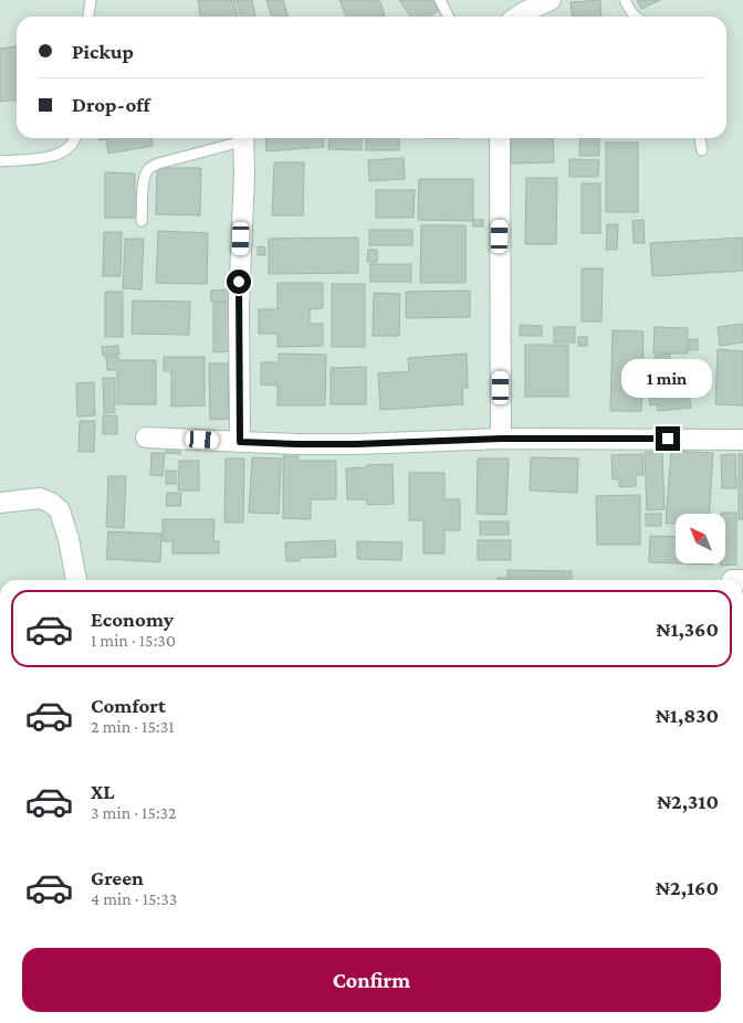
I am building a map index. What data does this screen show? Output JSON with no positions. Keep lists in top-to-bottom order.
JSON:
{
  "north": "top left",
  "page": {
    "banner": ["Pickup", "Drop-off"],
    "bubble": "1 min",
    "list": [
      {
        "name": "Economy",
        "note": "1 min · 15:30",
        "value": "₦1,360"
      },
      {
        "name": "Comfort",
        "note": "2 min · 15:31",
        "value": "₦1,830"
      },
      {
        "name": "XL",
        "note": "3 min · 15:32",
        "value": "₦2,310"
      },
      {
        "name": "Green",
        "note": "4 min · 15:33",
        "value": "₦2,160"
      }
    ],
    "buttons": "Confirm"
  }
}
